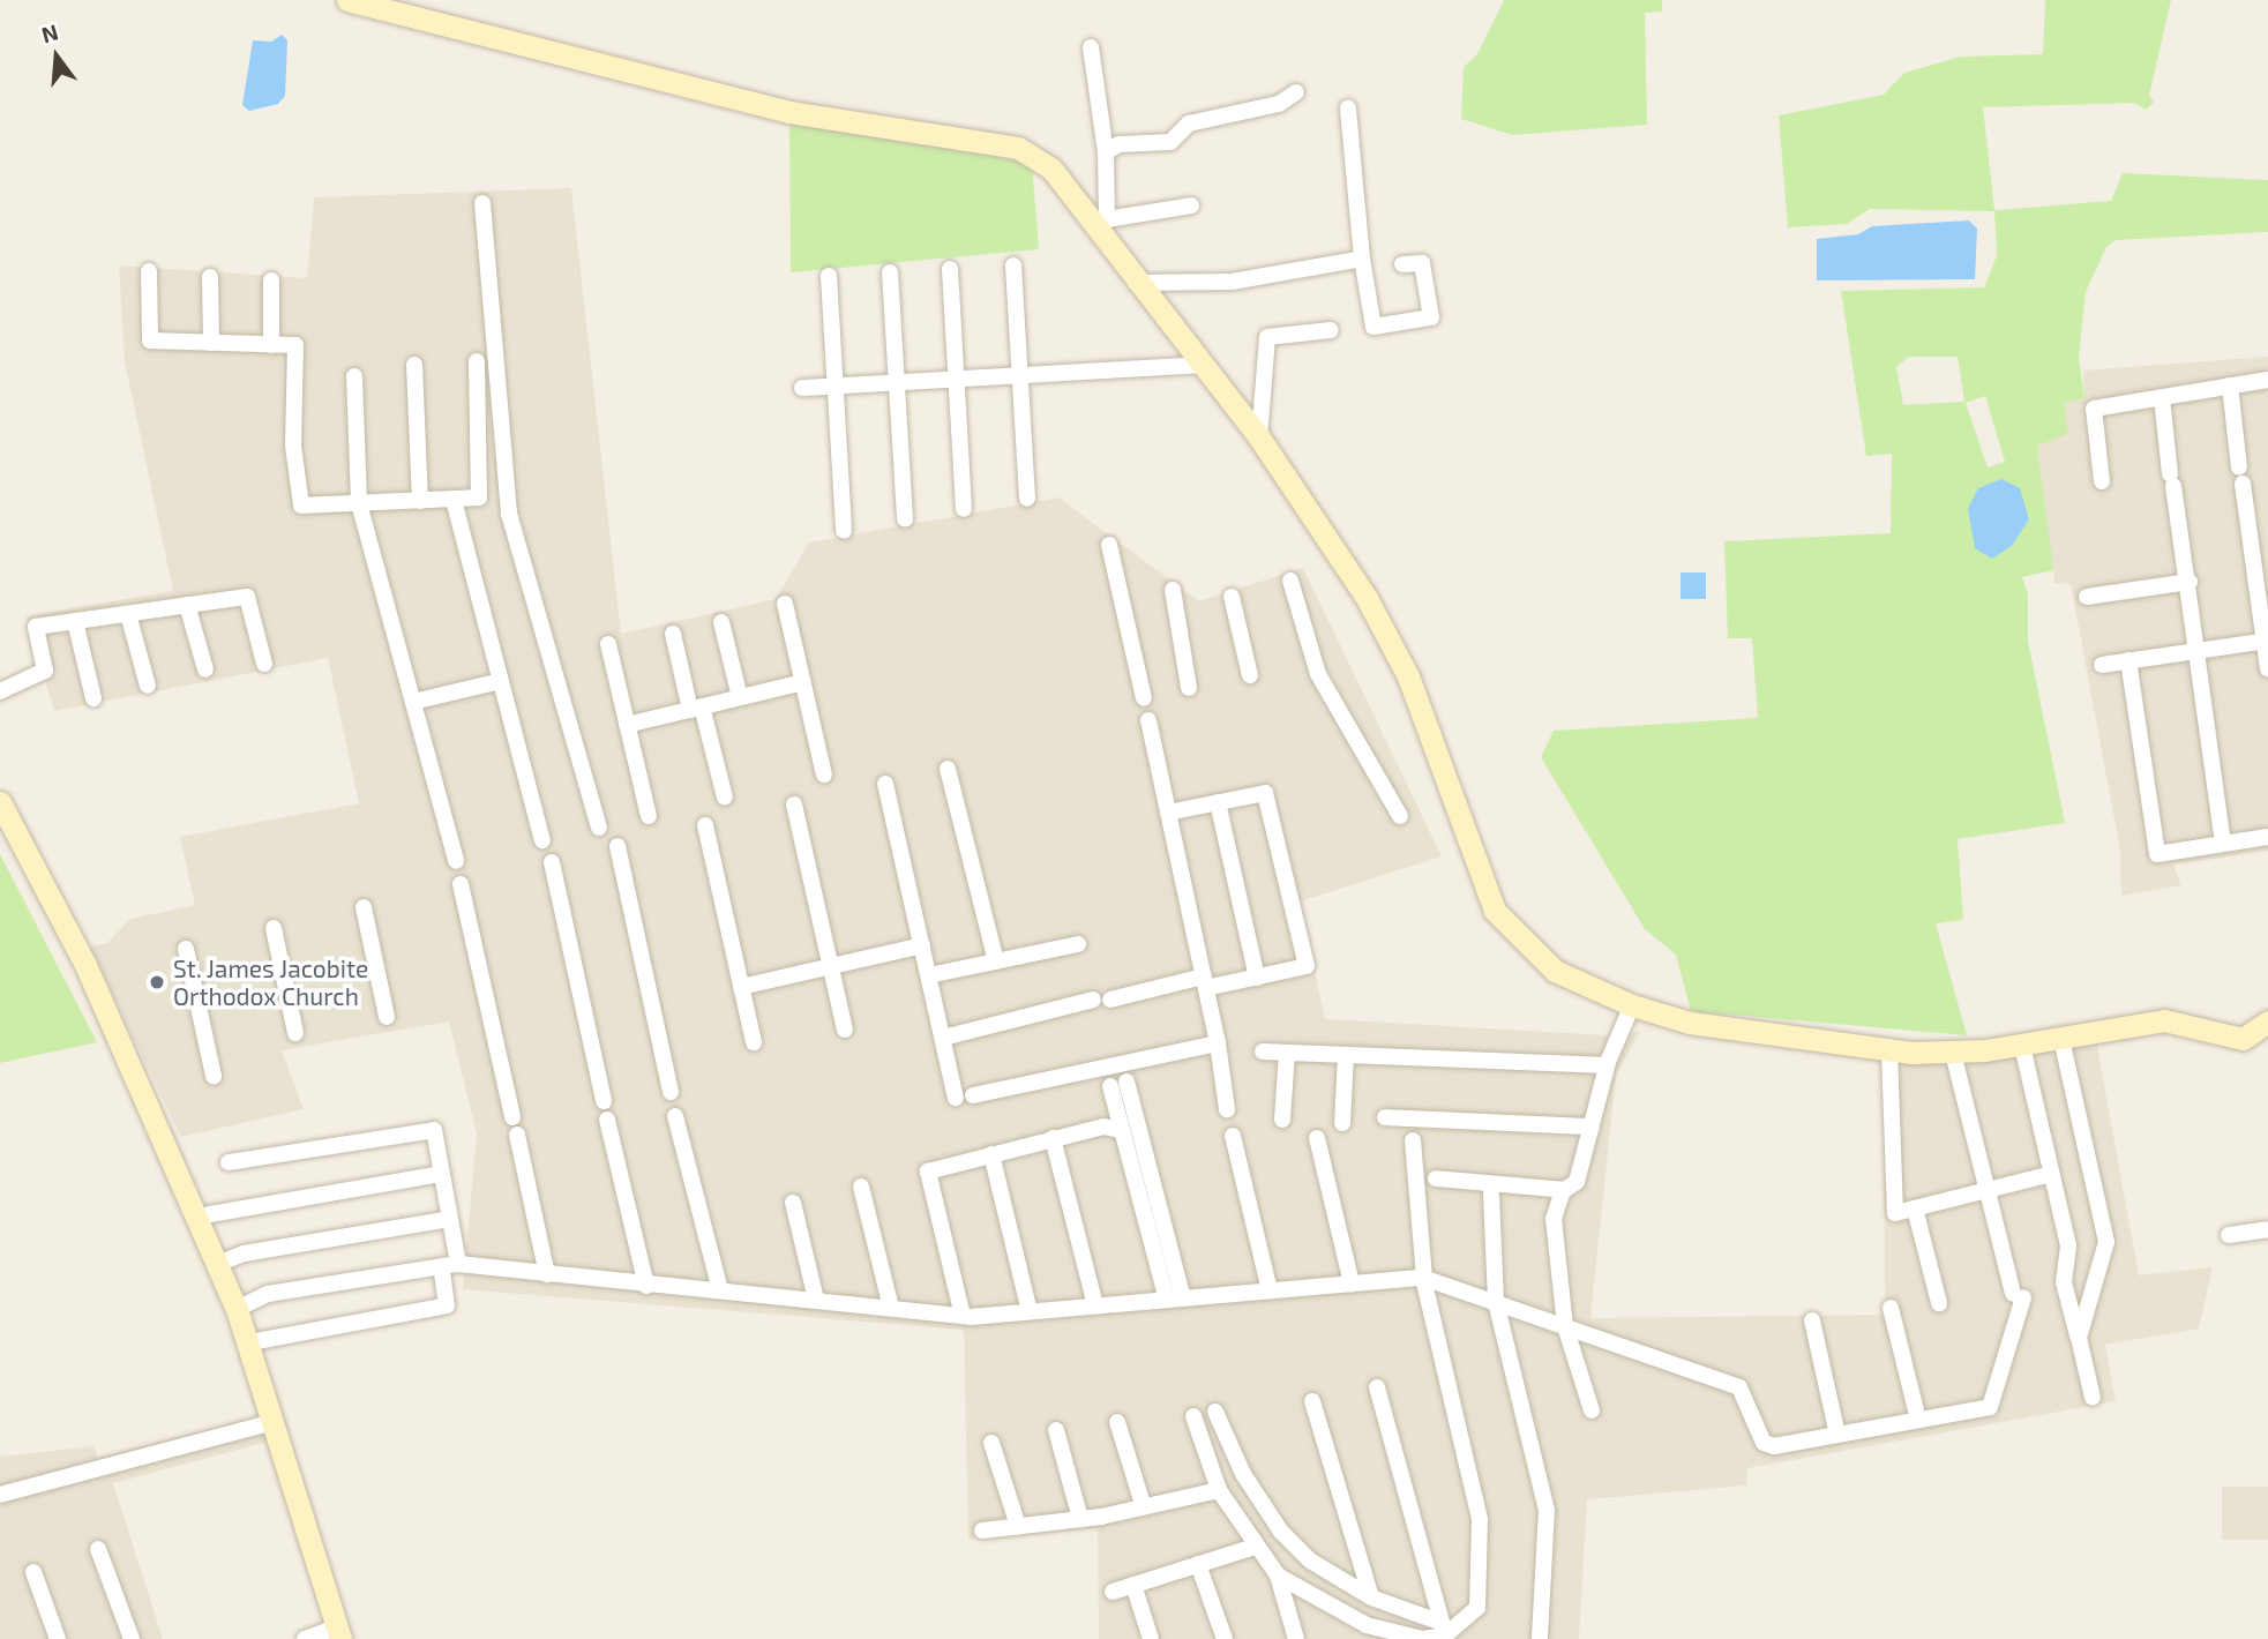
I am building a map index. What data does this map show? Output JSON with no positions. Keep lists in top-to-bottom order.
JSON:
{
  "places": ["St. James Jacobite Orthodox Church"],
  "north": "top"
}
